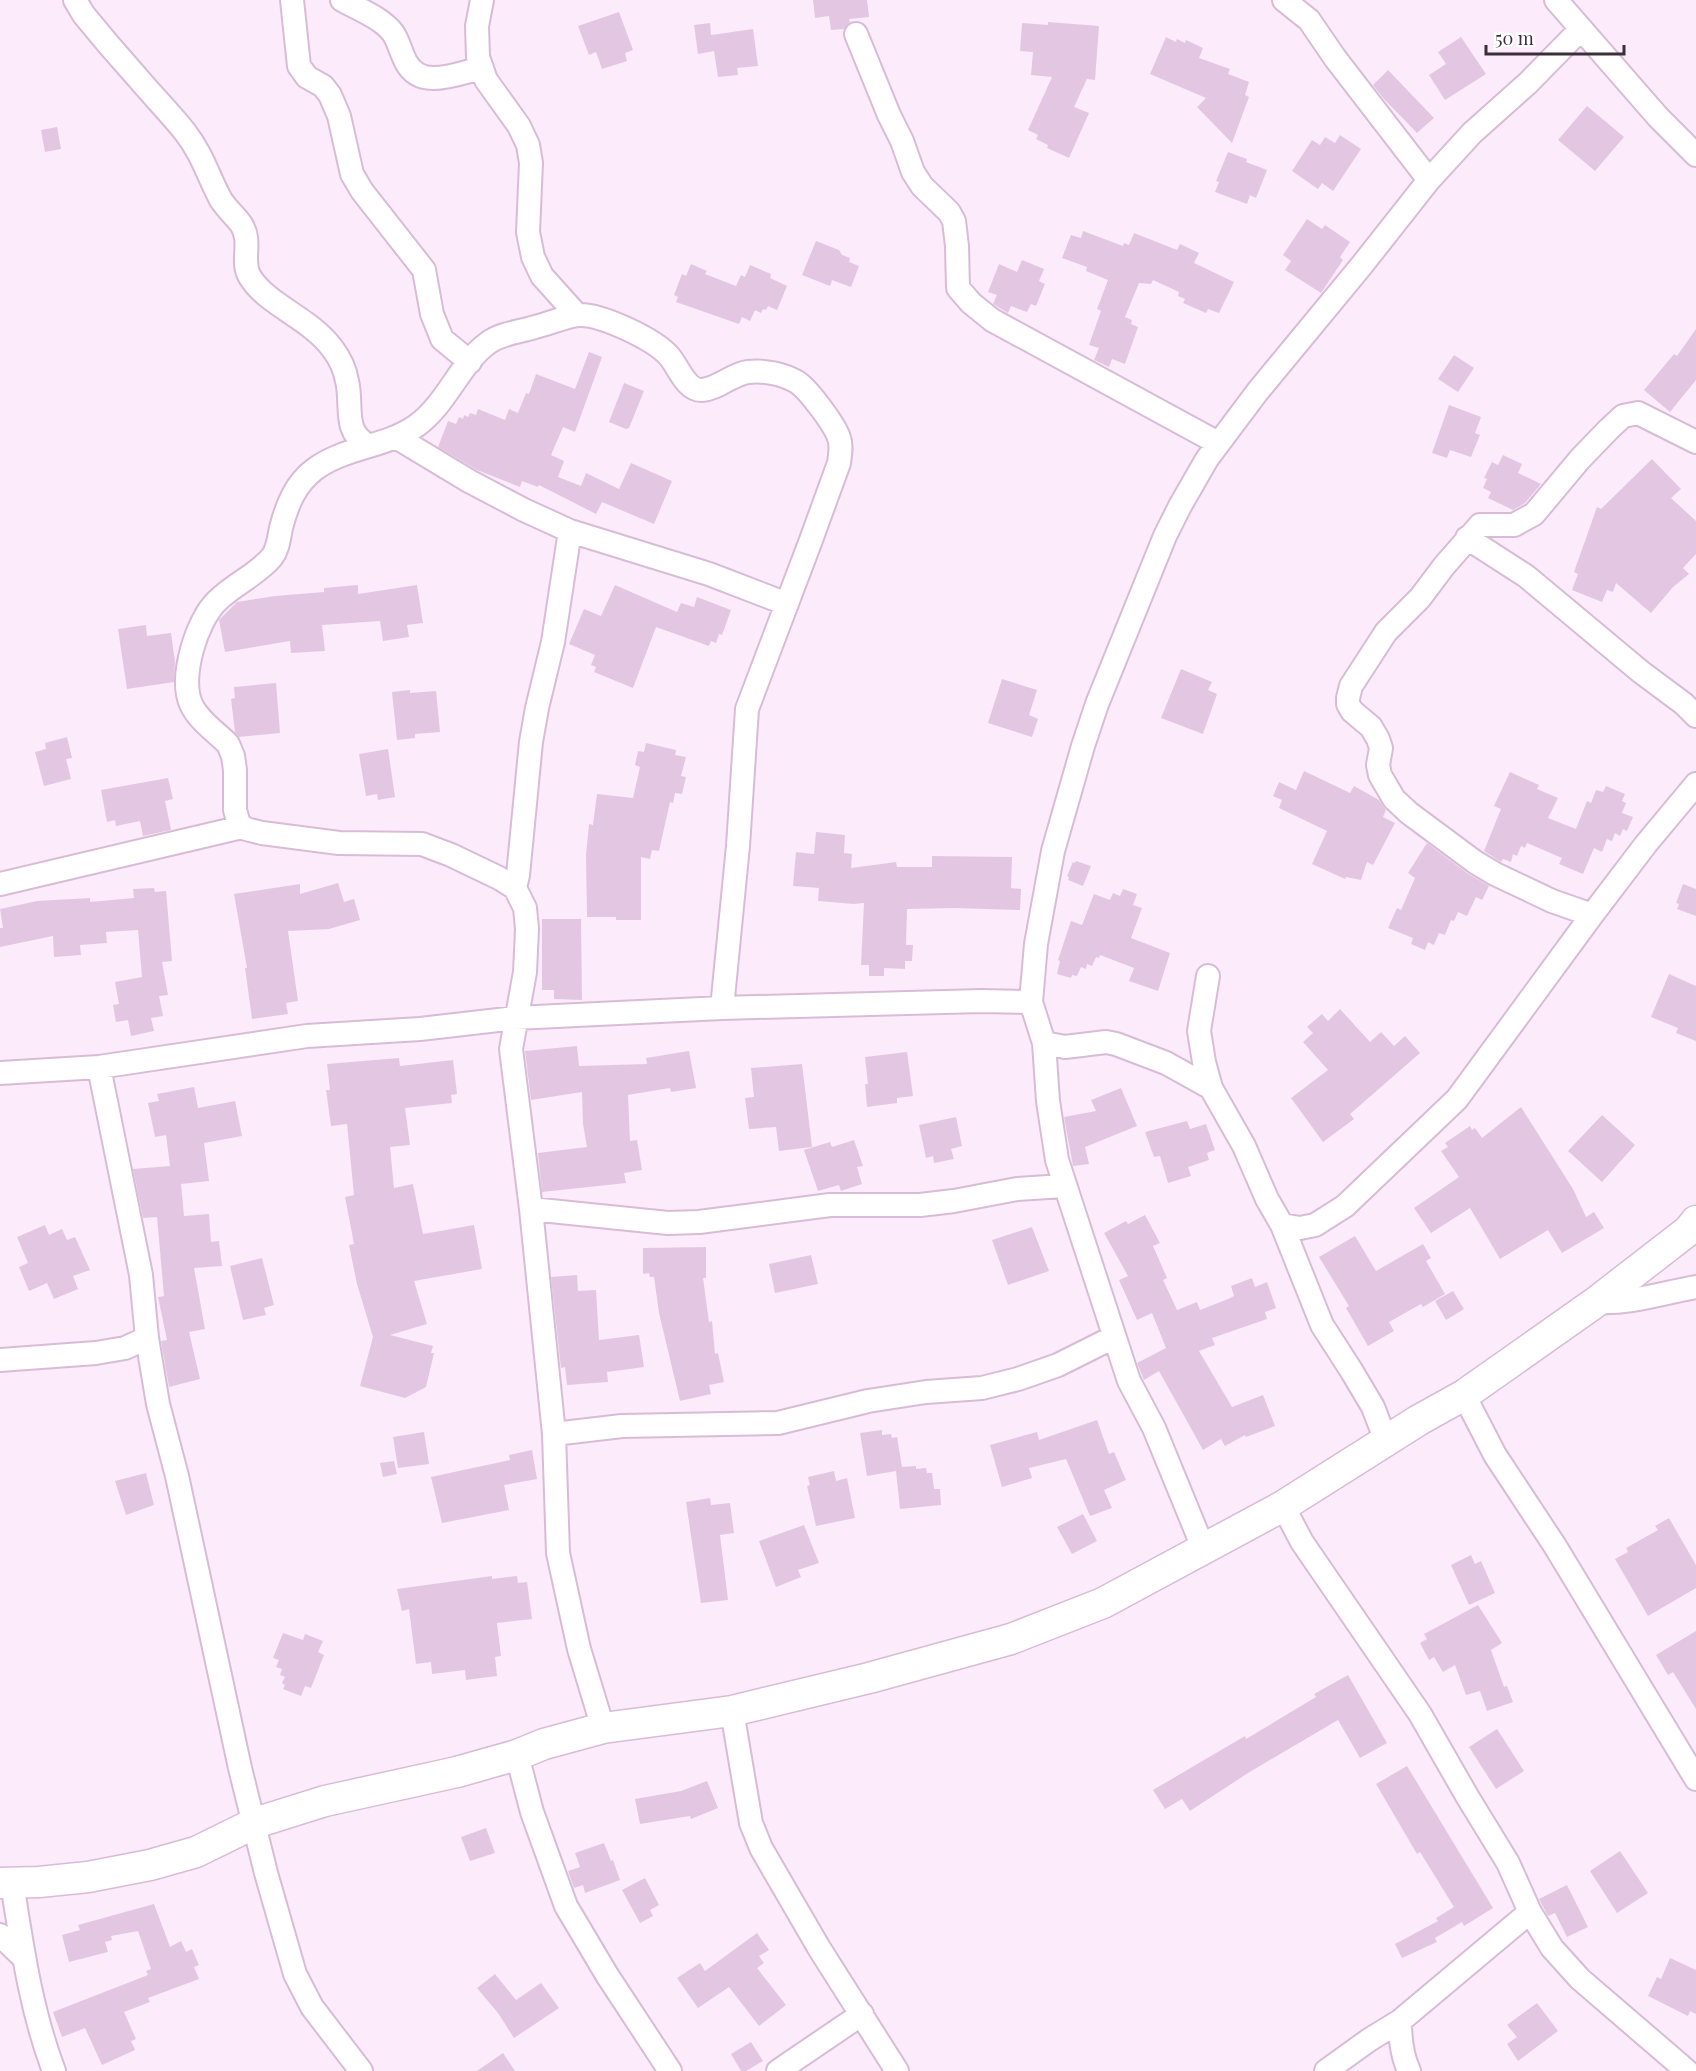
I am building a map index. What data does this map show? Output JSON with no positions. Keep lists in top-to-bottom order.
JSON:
{
  "scale_bar": "50 m"
}
